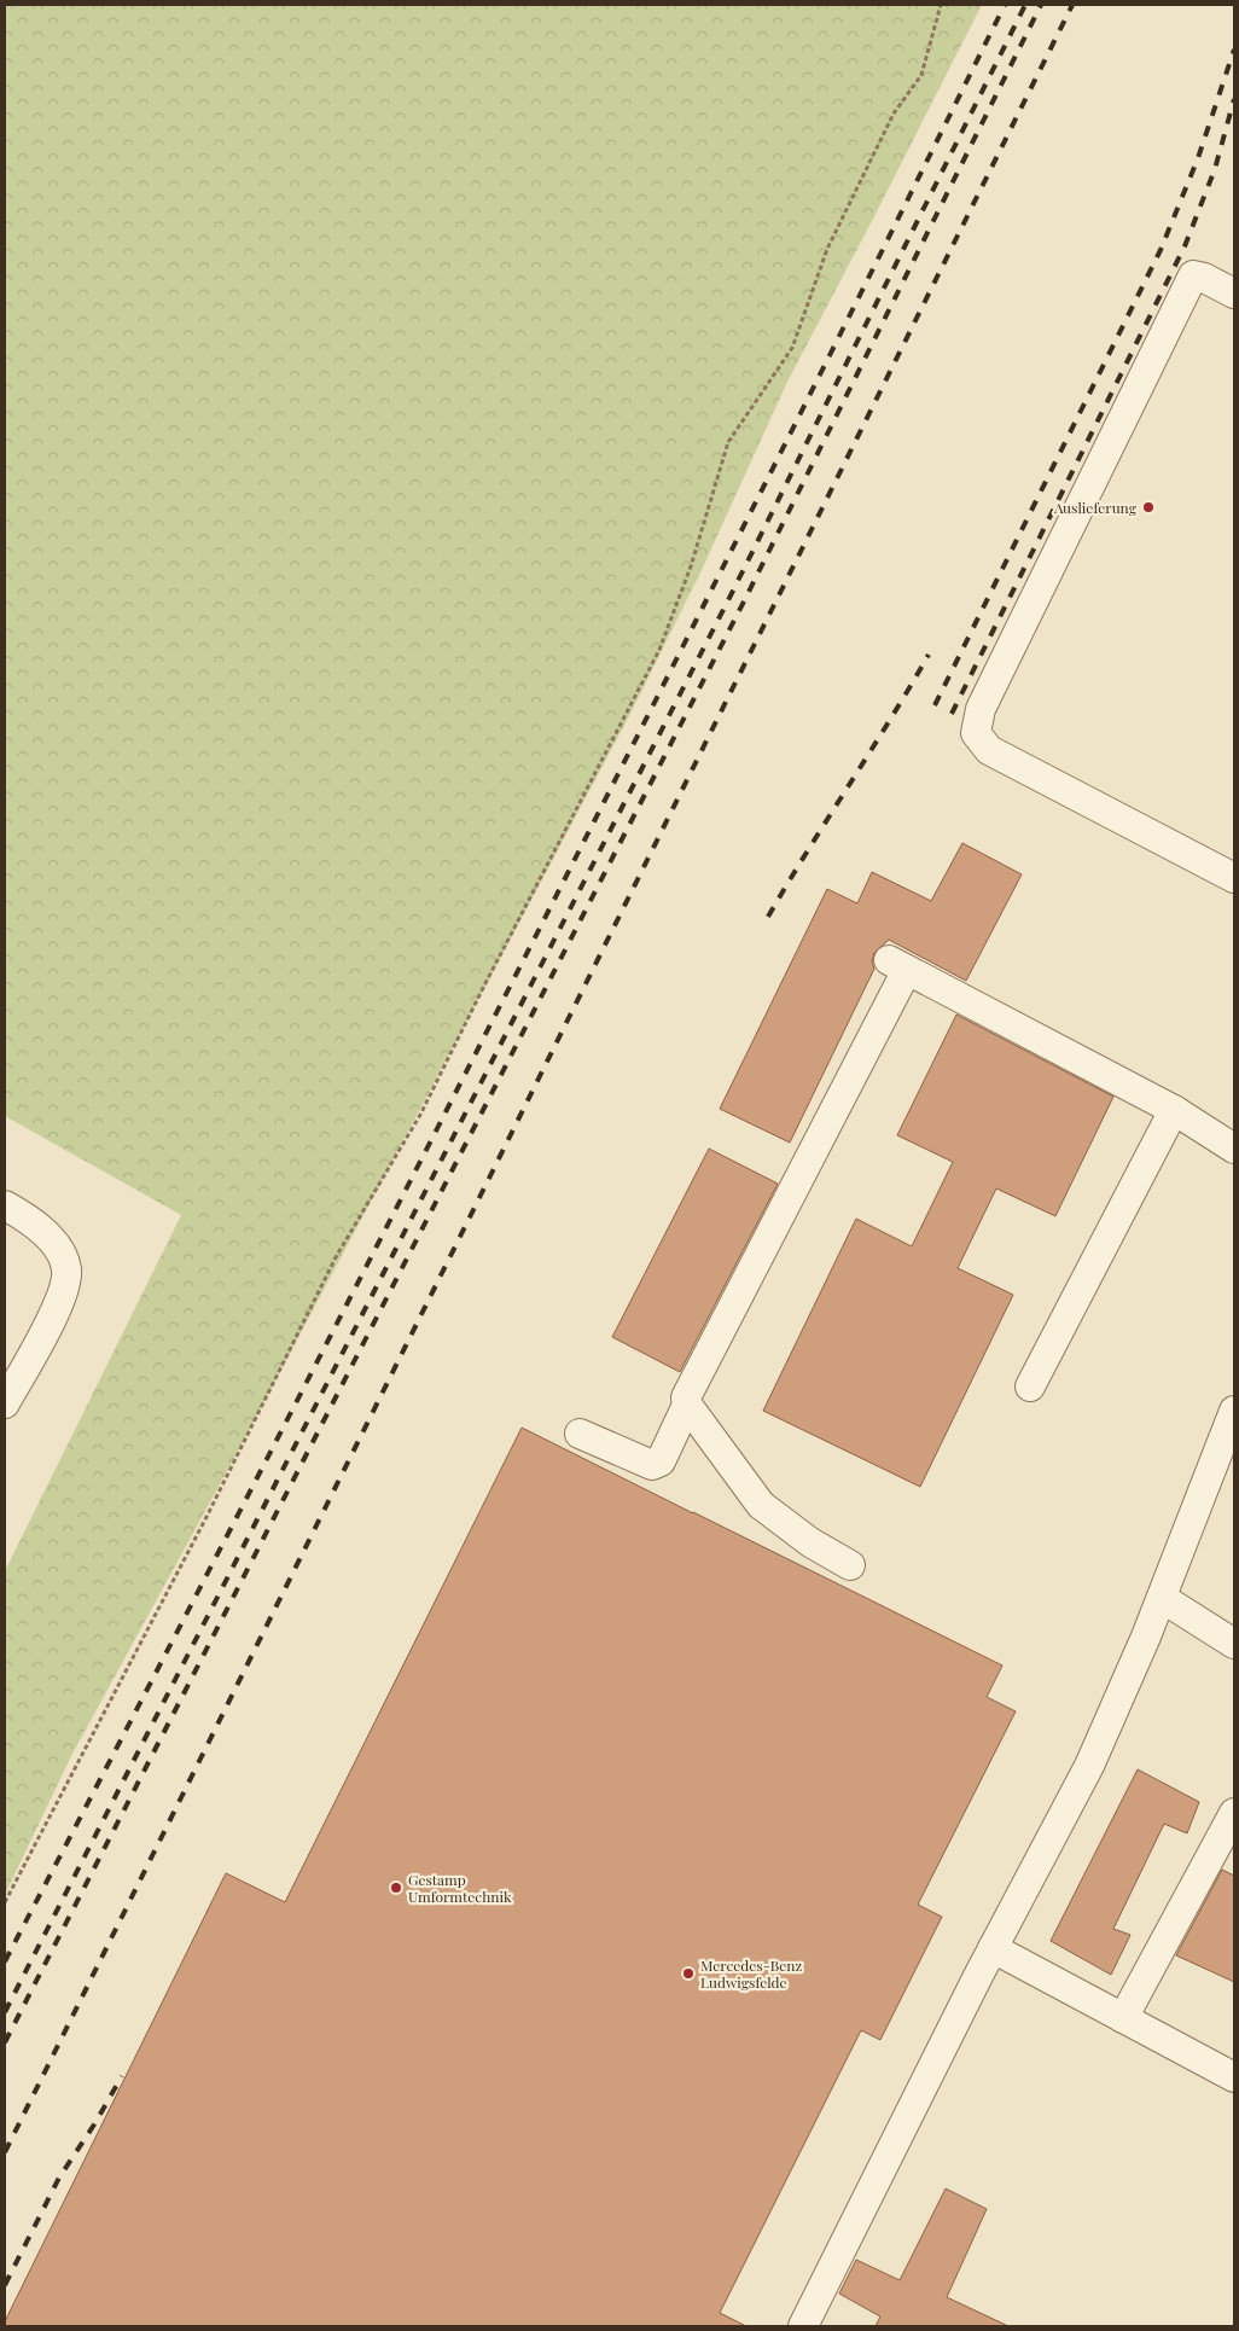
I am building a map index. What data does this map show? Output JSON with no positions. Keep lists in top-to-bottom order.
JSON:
{
  "places": ["Auslieferung", "Gestamp Umformtechnik", "Mercedes-Benz Ludwigsfelde"]
}
